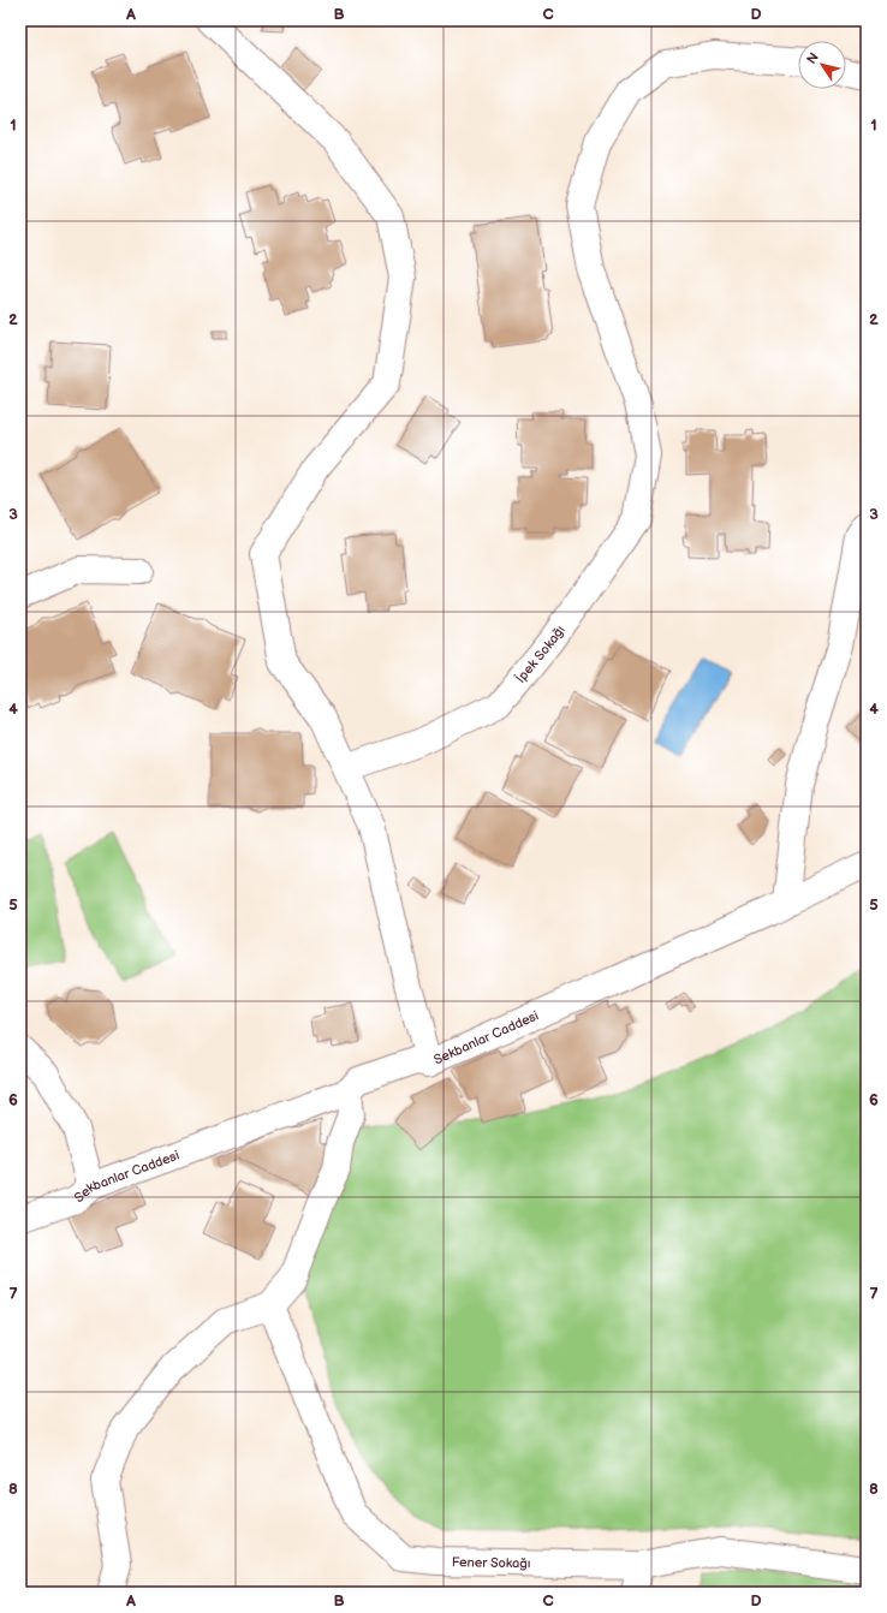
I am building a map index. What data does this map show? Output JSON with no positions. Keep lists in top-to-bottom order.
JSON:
{
  "streets": {
    "street": ["İpek Sokağı", "Sekbanlar Caddesi", "Fener Sokağı"]
  },
  "north": "top left",
  "grid": {
    "columns": [
      "A",
      "B",
      "C",
      "D"
    ],
    "rows": [
      "1",
      "2",
      "3",
      "4",
      "5",
      "6",
      "7",
      "8"
    ]
  }
}
